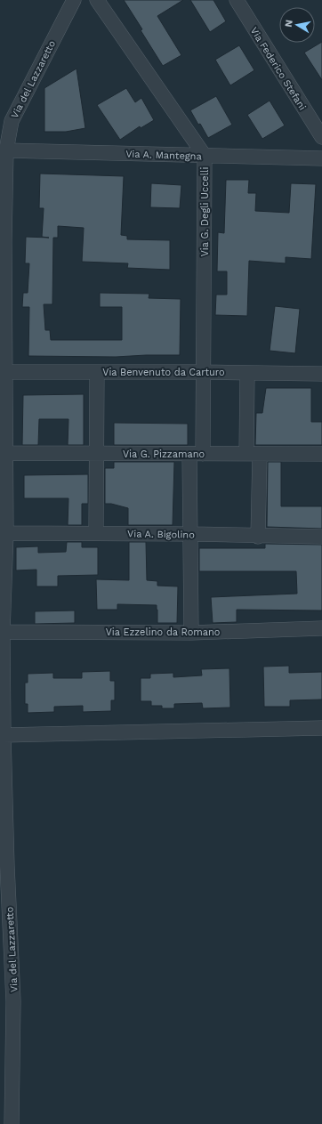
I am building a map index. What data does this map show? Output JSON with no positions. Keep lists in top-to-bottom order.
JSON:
{
  "streets": {
    "street": [
      "Via Federico Stefani",
      "Via del Lazzaretto",
      "Via A. Mantegna",
      "Via G. Degli Uccelli",
      "Via Benvenuto da Carturo",
      "Via G. Pizzamano",
      "Via A. Bigolino",
      "Via Ezzelino da Romano"
    ]
  },
  "crossings": [
    ["Via del Lazzaretto", "Via A. Mantegna"],
    ["Via del Lazzaretto", "Via Benvenuto da Carturo"],
    ["Via del Lazzaretto", "Via G. Pizzamano"],
    ["Via del Lazzaretto", "Via A. Bigolino"],
    ["Via del Lazzaretto", "Via Ezzelino da Romano"],
    ["Via A. Mantegna", "Via G. Degli Uccelli"],
    ["Via G. Degli Uccelli", "Via Benvenuto da Carturo"],
    ["Via G. Degli Uccelli", "Via G. Pizzamano"],
    ["Via G. Degli Uccelli", "Via A. Bigolino"],
    ["Via G. Degli Uccelli", "Via Ezzelino da Romano"]
  ],
  "north": "left"
}
